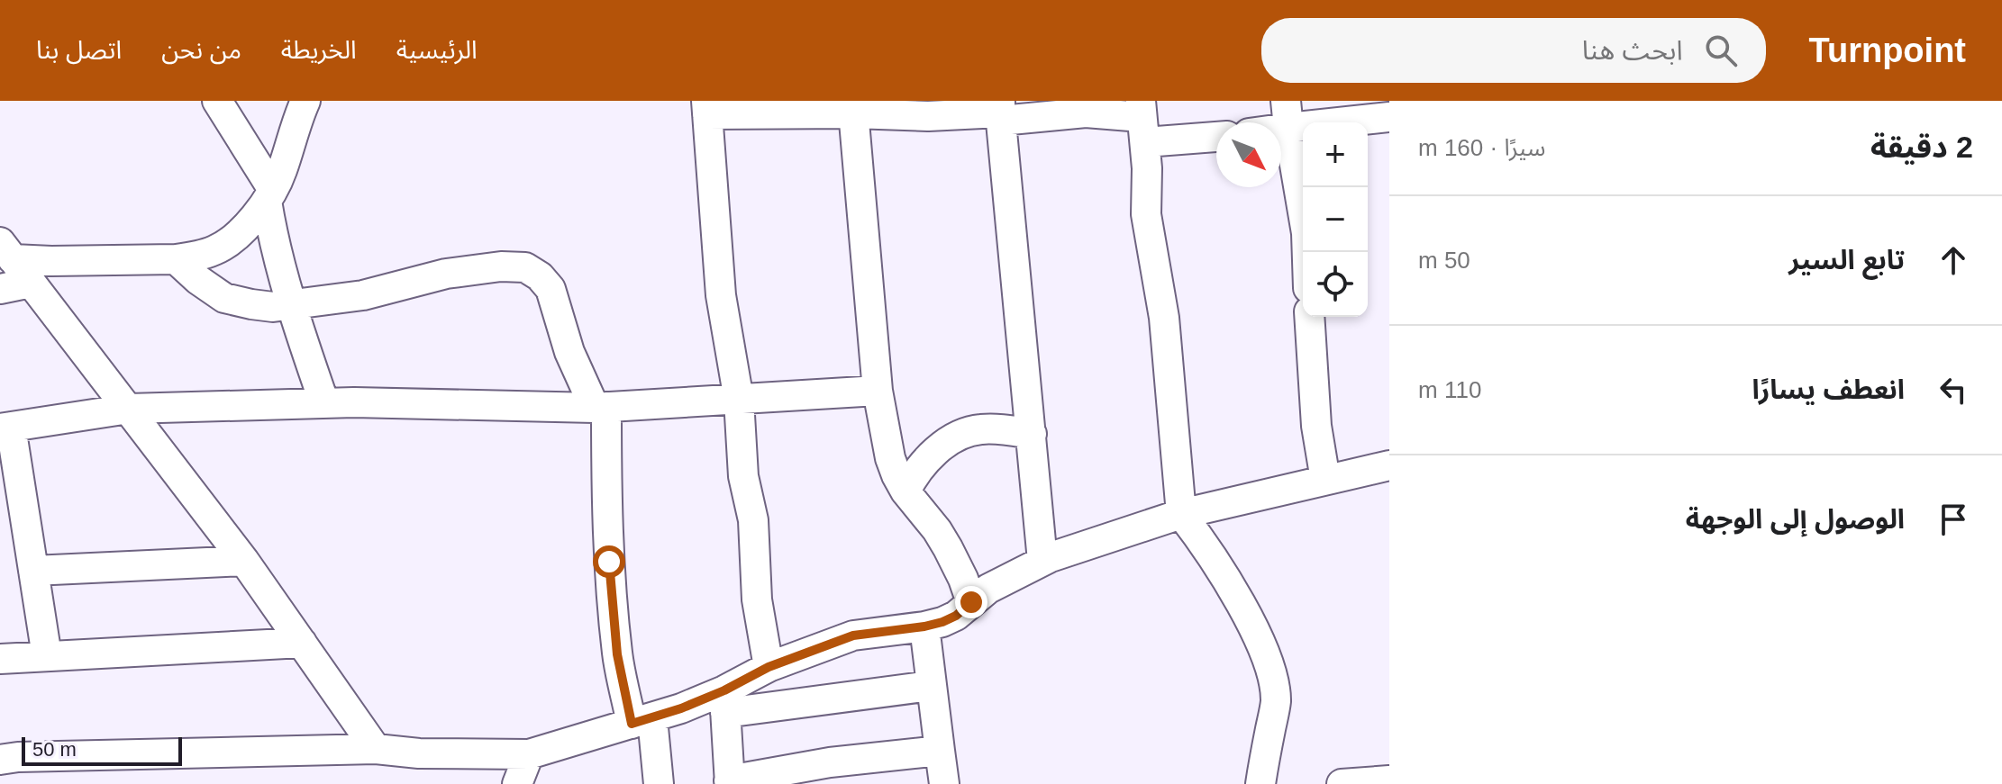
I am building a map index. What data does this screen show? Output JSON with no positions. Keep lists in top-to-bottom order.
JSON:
{
  "scale_bar": "50 m",
  "north": "bottom right",
  "page": {
    "header": "Turnpoint",
    "search": "ابحث هنا",
    "nav": [
      "الرئيسية",
      "الخريطة",
      "من نحن",
      "اتصل بنا"
    ],
    "heading": ["2 دقيقة", "سيرًا · 160 m"],
    "map_buttons": ["+", "−"],
    "list": [
      ["تابع السير", "50 m"],
      ["انعطف يسارًا", "110 m"],
      "الوصول إلى الوجهة"
    ],
    "scale": "50 m"
  }
}
